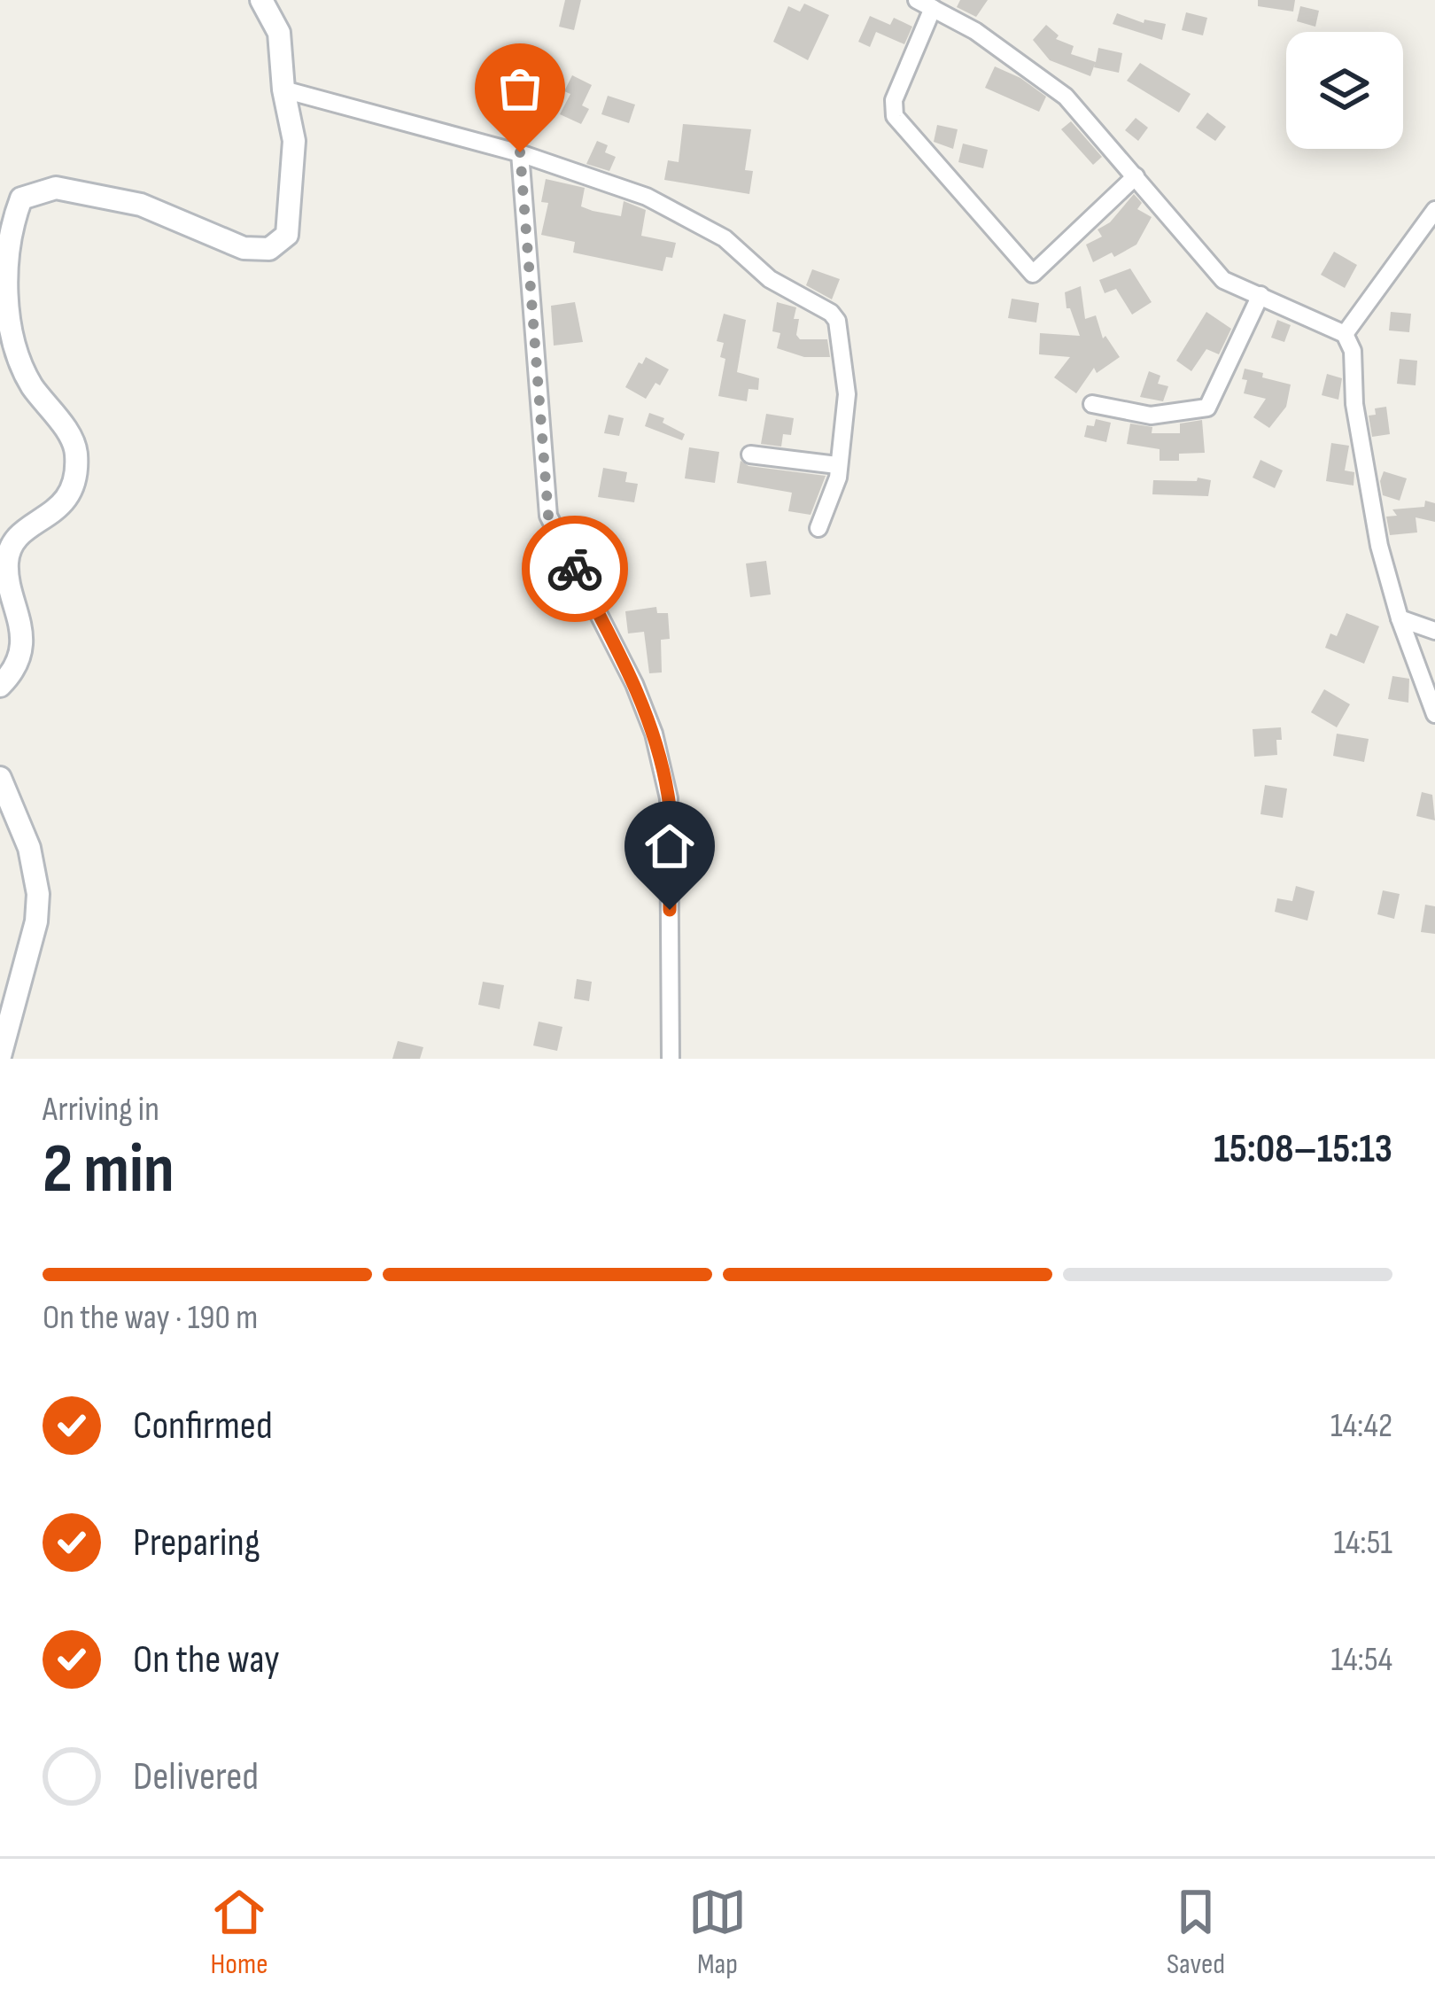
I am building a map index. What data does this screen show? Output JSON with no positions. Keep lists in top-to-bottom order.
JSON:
{
  "page": {
    "heading": ["2 min", "Arriving in", "15:08–15:13"],
    "bar": "On the way · 190 m",
    "list": [
      ["Confirmed", "14:42"],
      ["Preparing", "14:51"],
      ["On the way", "14:54"],
      "Delivered"
    ],
    "tabs": ["Home", "Map", "Saved"]
  }
}
